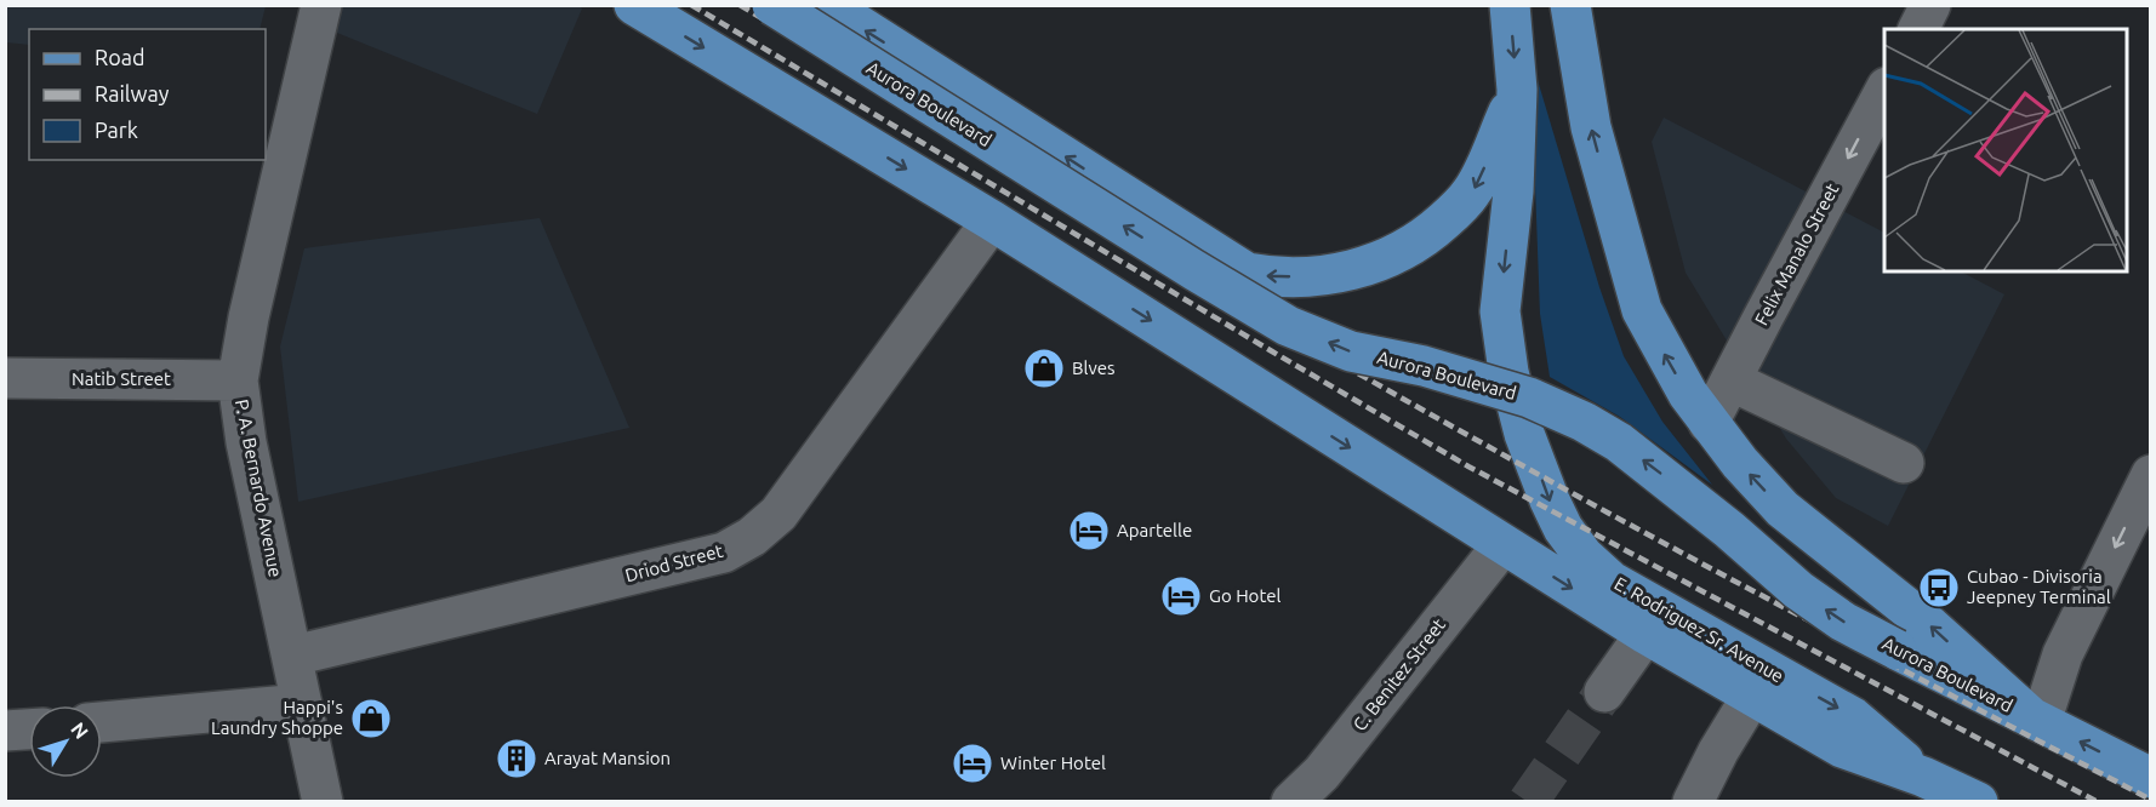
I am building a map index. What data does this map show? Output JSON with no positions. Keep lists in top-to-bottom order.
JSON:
{
  "streets": {
    "main road": ["Aurora Boulevard", "E. Rodriguez Sr. Avenue"],
    "street": [
      "Felix Manalo Street",
      "Natib Street",
      "P. A. Bernardo Avenue",
      "Driod Street",
      "C. Benitez Street"
    ]
  },
  "crossings": [
    ["Natib Street", "P. A. Bernardo Avenue"],
    ["P. A. Bernardo Avenue", "Driod Street"]
  ],
  "one_way": ["Felix Manalo Street"],
  "places": {
    "shop": ["Blves", "Happi's Laundry Shoppe"],
    "hotel": ["Apartelle", "Go Hotel", "Winter Hotel"],
    "bus stop": ["Cubao - Divisoria Jeepney Terminal"],
    "building": ["Arayat Mansion"]
  },
  "legend": ["Road", "Railway", "Park"],
  "north": "top right"
}
